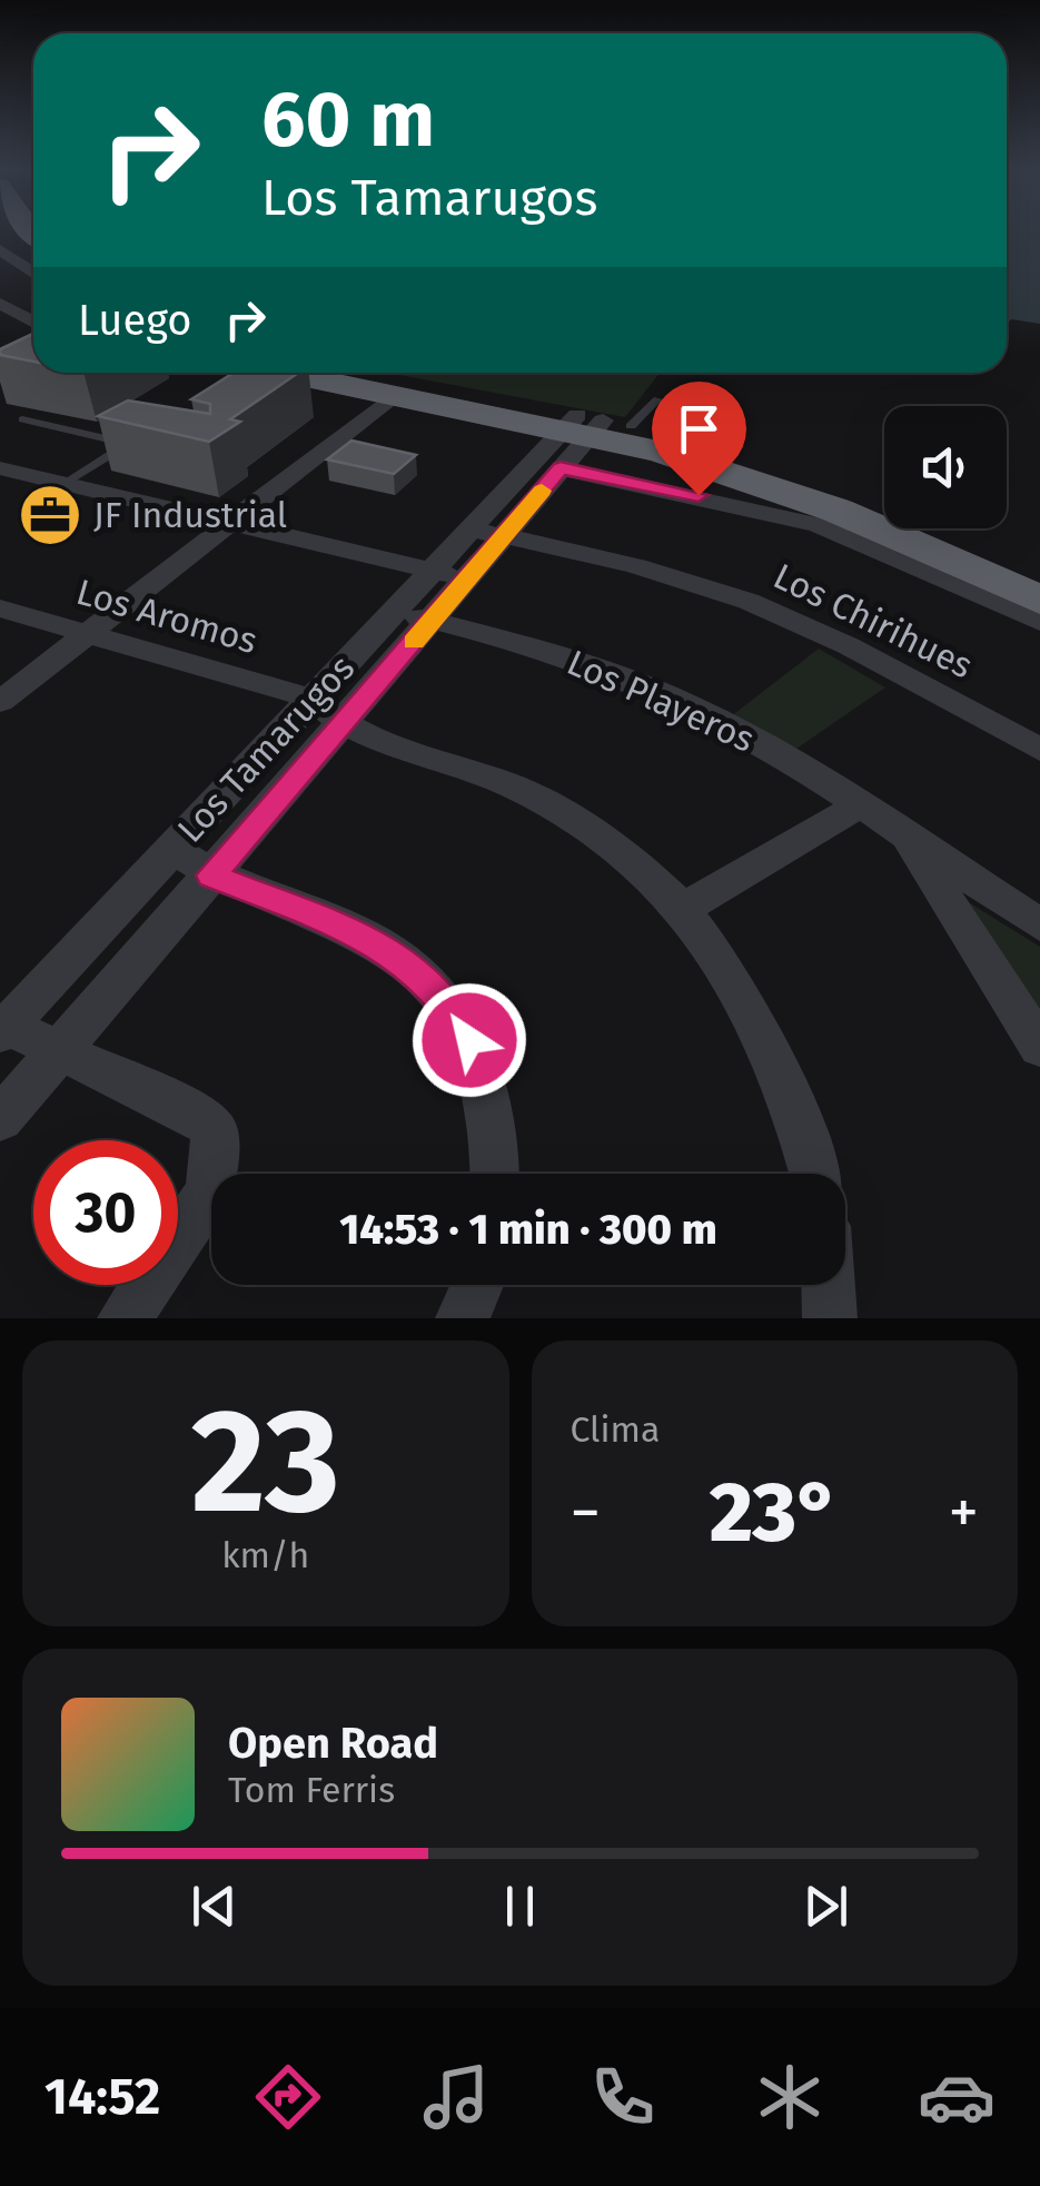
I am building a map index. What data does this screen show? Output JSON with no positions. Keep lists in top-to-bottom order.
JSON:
{
  "streets": {
    "street": [
      "Los Aromos",
      "Los Chirihues",
      "Los Playeros",
      "Los Tamarugos"
    ]
  },
  "crossings": [
    ["Los Aromos", "Los Tamarugos"],
    ["Los Chirihues", "Los Tamarugos"],
    ["Los Playeros", "Los Tamarugos"]
  ],
  "places": {
    "office": ["JF Industrial"]
  },
  "page": {
    "turn": ["60 m", "Los Tamarugos"],
    "then": "Luego",
    "limit": "30",
    "trip": "14:53 · 1 min · 300 m",
    "tile": [
      ["23", "km/h"],
      "Clima"
    ],
    "heat": ["−", "23°", "+"],
    "song": ["Open Road", "Tom Ferris"],
    "tabs": "14:52"
  }
}
